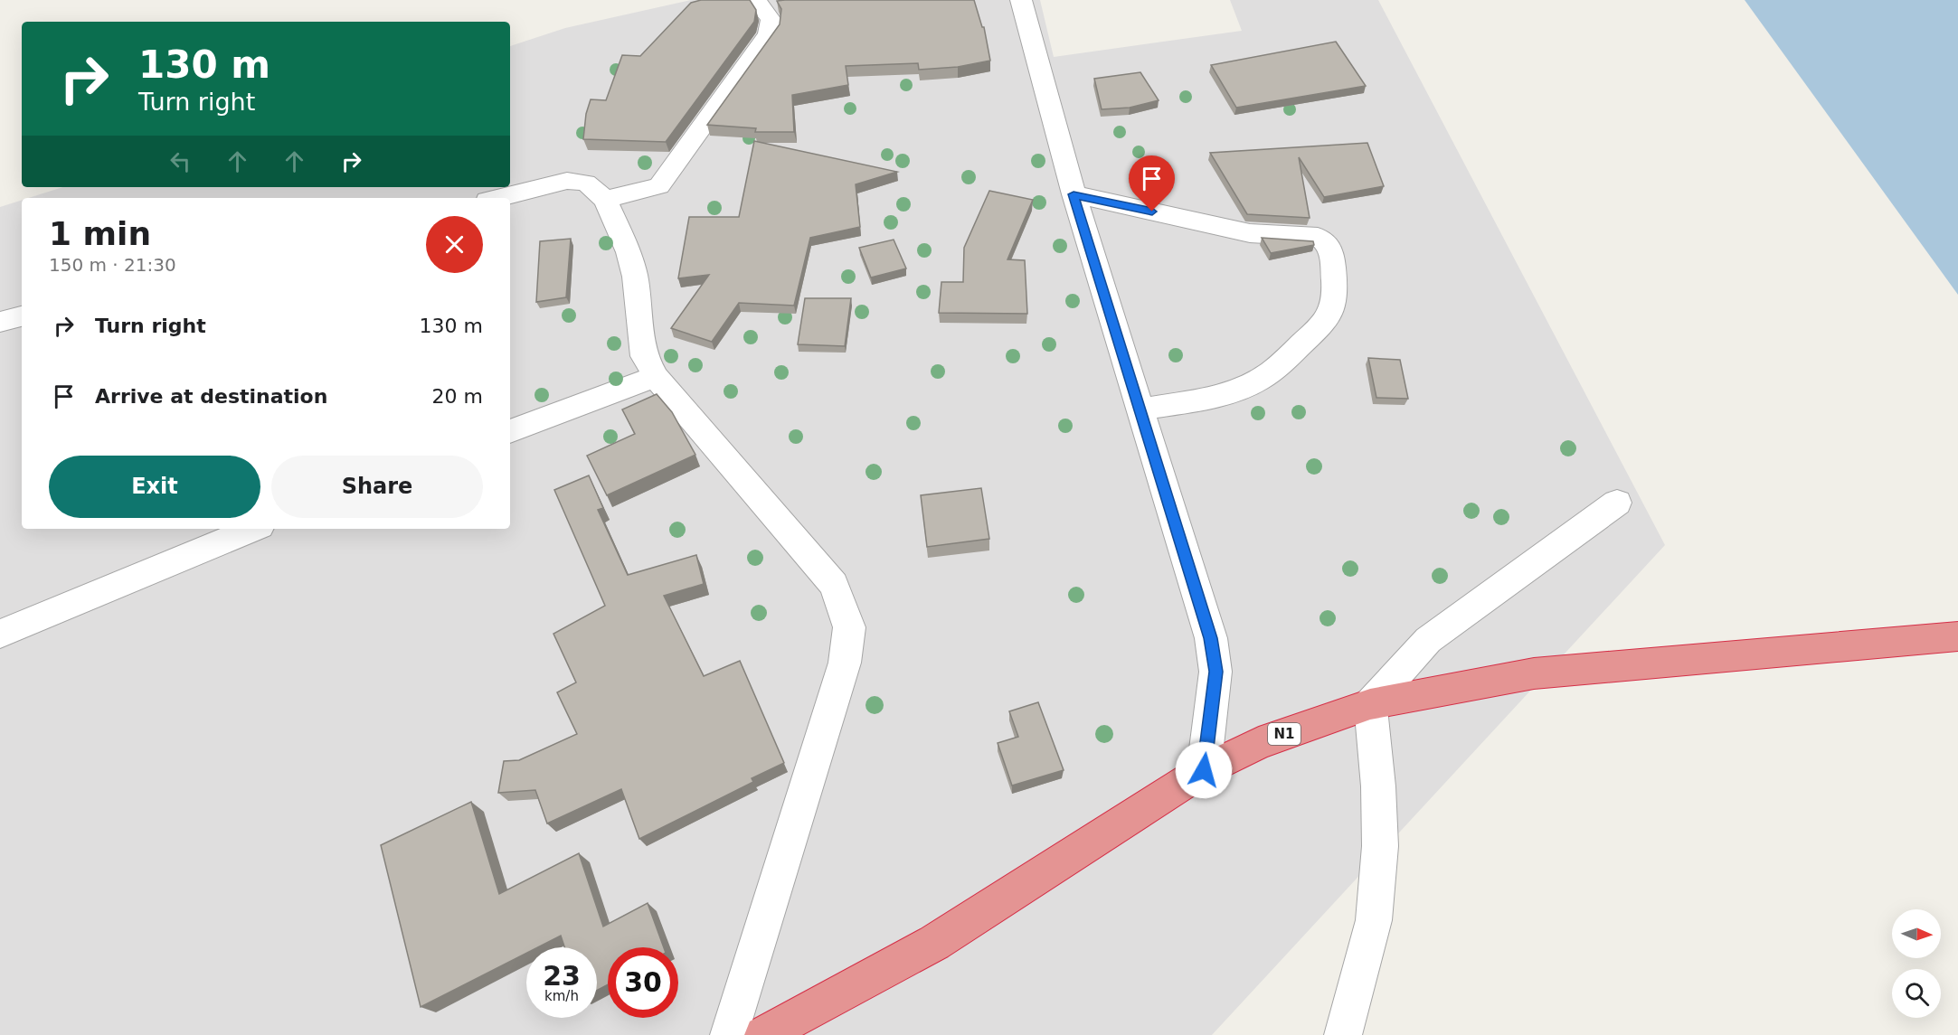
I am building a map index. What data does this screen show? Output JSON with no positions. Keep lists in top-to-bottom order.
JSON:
{
  "streets": {
    "highway": ["N1"]
  },
  "north": "right",
  "page": {
    "turn": ["130 m", "Turn right"],
    "heading": ["1 min", "150 m · 21:30"],
    "list": [
      {
        "name": "Turn right",
        "value": "130 m"
      },
      {
        "name": "Arrive at destination",
        "value": "20 m"
      }
    ],
    "buttons": ["Exit", "Share"],
    "speed": "23 km/h",
    "limit": "30"
  }
}
